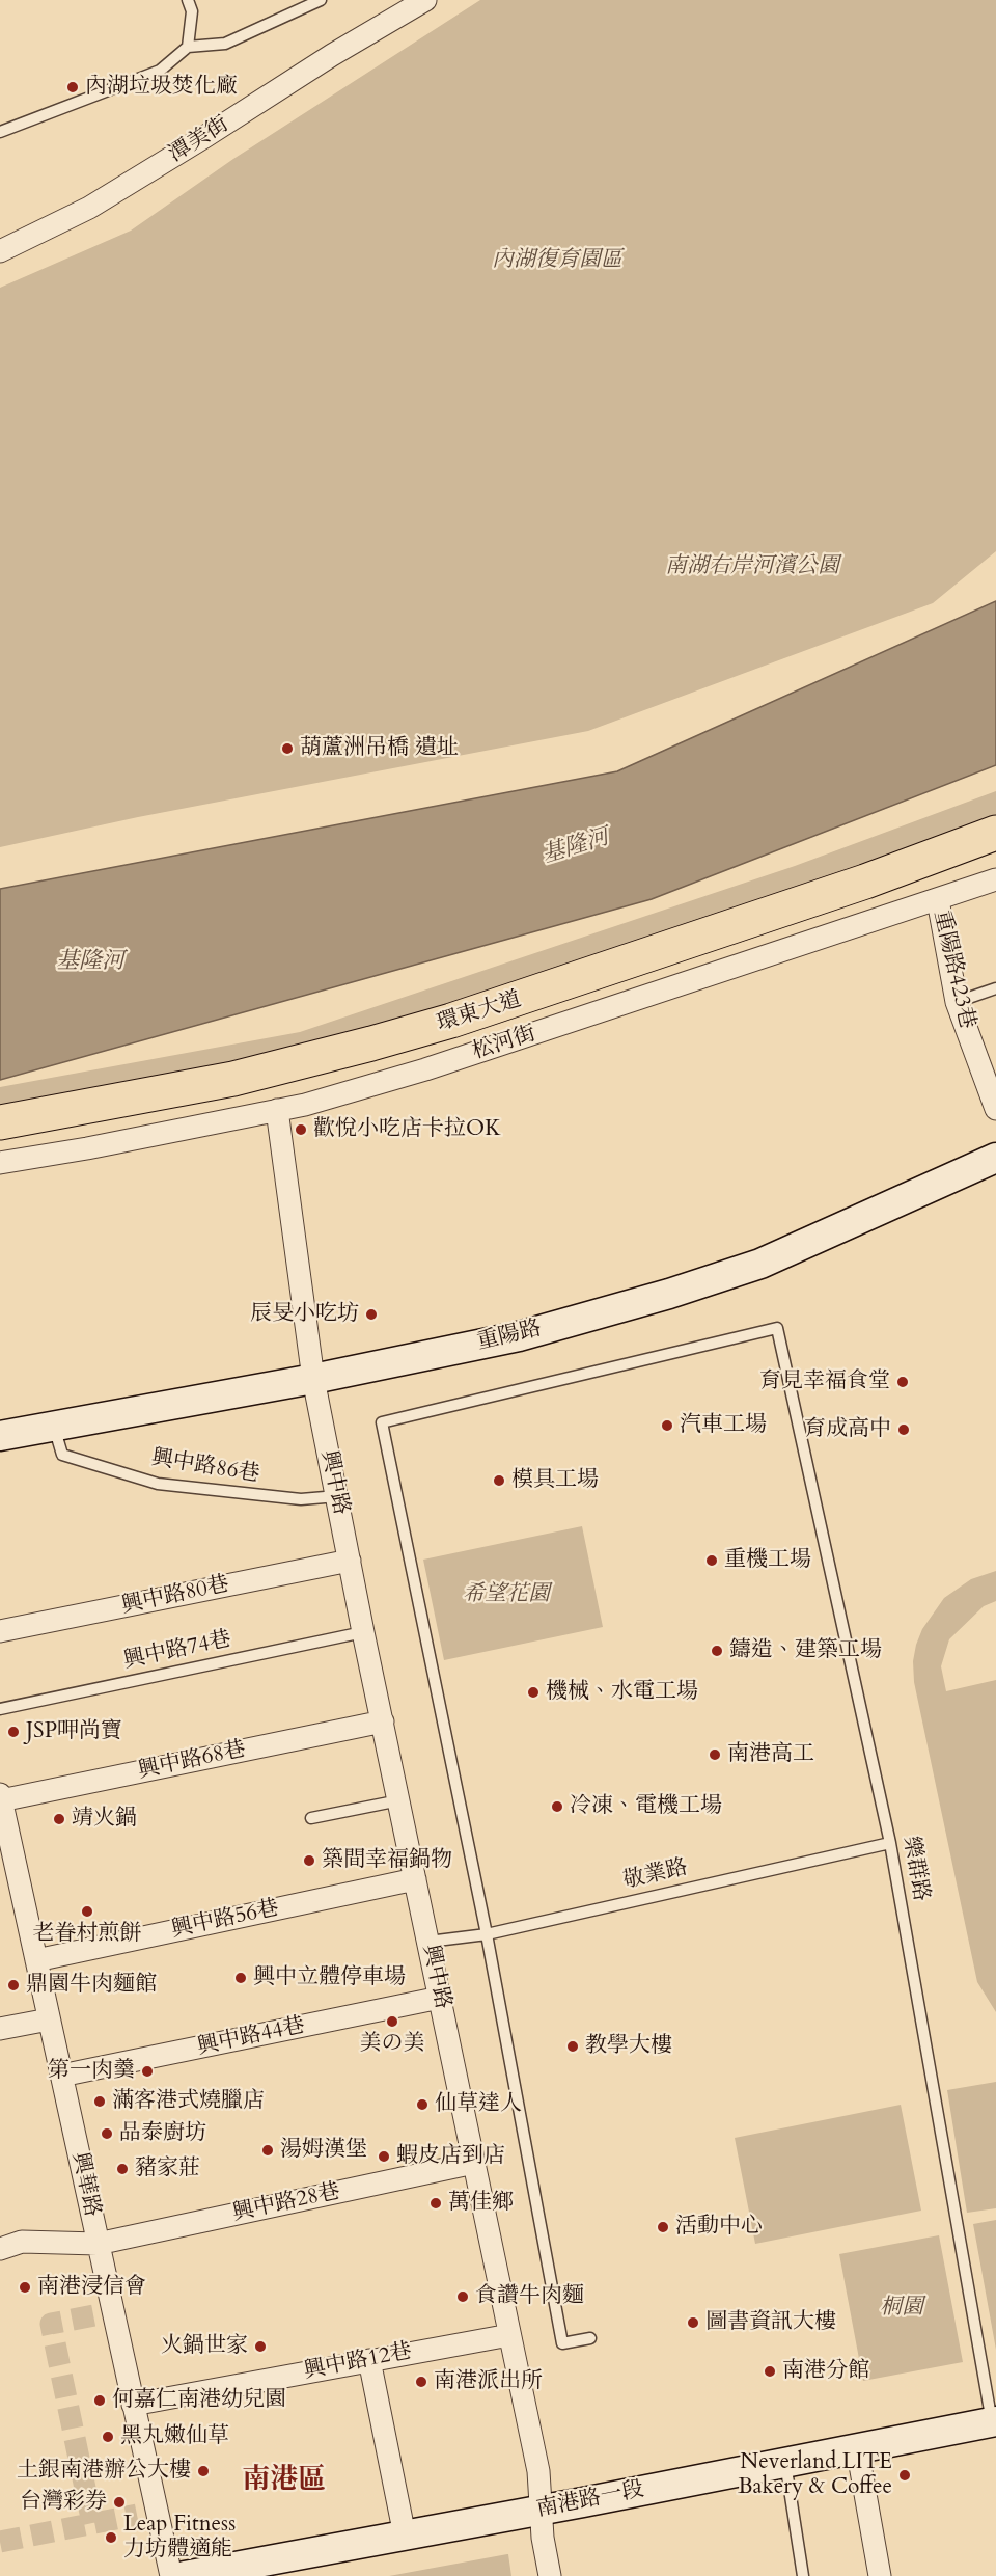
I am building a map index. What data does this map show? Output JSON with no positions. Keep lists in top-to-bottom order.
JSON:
{
  "streets": {
    "highway": ["環東大道"],
    "street": [
      "潭美街",
      "重陽路423巷",
      "松河街",
      "重陽路",
      "興中路",
      "興中路80巷",
      "興中路68巷",
      "興中路56巷",
      "興中路44巷",
      "興華路",
      "興中路28巷",
      "興中路12巷",
      "南港路一段"
    ],
    "lane": [
      "興中路86巷",
      "興中路74巷",
      "樂群路",
      "敬業路"
    ]
  },
  "crossings": [
    ["重陽路423巷", "松河街"],
    ["松河街", "興中路"],
    ["重陽路", "興中路86巷"],
    ["重陽路", "興中路"],
    ["興中路86巷", "興中路"],
    ["興中路", "興中路80巷"],
    ["興中路", "興中路74巷"],
    ["興中路", "興中路68巷"],
    ["興中路", "敬業路"],
    ["興中路", "興中路56巷"],
    ["興中路", "興中路44巷"],
    ["興中路", "興中路28巷"],
    ["興中路", "興中路12巷"],
    ["興中路", "南港路一段"],
    ["興中路68巷", "興華路"],
    ["樂群路", "敬業路"],
    ["樂群路", "南港路一段"],
    ["興中路56巷", "興華路"],
    ["興中路44巷", "興華路"],
    ["興華路", "興中路28巷"],
    ["興華路", "興中路12巷"]
  ],
  "districts": ["南港區"],
  "water": ["基隆河"],
  "parks": [
    "內湖復育園區",
    "南湖右岸河濱公園",
    "希望花園",
    "桐園"
  ],
  "places": [
    "內湖垃圾焚化廠",
    "葫蘆洲吊橋 遺址",
    "歡悅小吃店卡拉OK",
    "辰旻小吃坊",
    "育見幸福食堂",
    "汽車工場",
    "育成高中",
    "模具工場",
    "重機工場",
    "鑄造、建築工場",
    "機械、水電工場",
    "JSP呷尚寶",
    "南港高工",
    "冷凍、電機工場",
    "靖火鍋",
    "築間幸福鍋物",
    "老眷村煎餅",
    "興中立體停車場",
    "鼎園牛肉麵館",
    "美の美",
    "教學大樓",
    "第一肉羹",
    "滿客港式燒臘店",
    "仙草達人",
    "品泰廚坊",
    "湯姆漢堡",
    "蝦皮店到店",
    "豬家莊",
    "萬佳鄉",
    "活動中心",
    "南港浸信會",
    "食讚牛肉麵",
    "圖書資訊大樓",
    "火鍋世家",
    "南港分館",
    "南港派出所",
    "何嘉仁南港幼兒園",
    "黑丸嫩仙草",
    "土銀南港辦公大樓",
    "Neverland LITE Bakery & Coffee",
    "台灣彩券",
    "Leap Fitness 力坊體適能"
  ]
}
